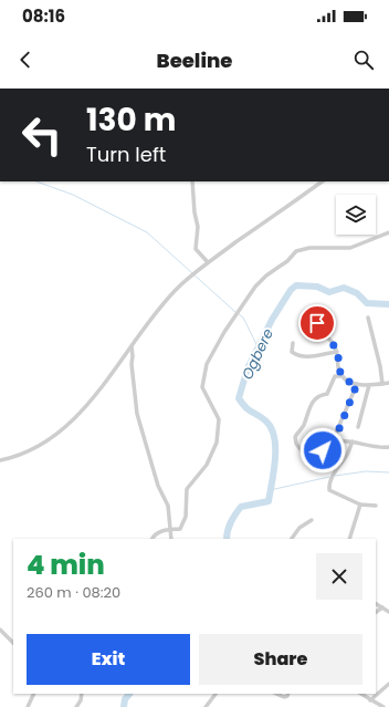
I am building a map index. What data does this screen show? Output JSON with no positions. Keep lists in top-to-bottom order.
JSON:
{
  "water": ["Ogbere"],
  "page": {
    "status": "08:16",
    "header": "Beeline",
    "turn": ["130 m", "Turn left"],
    "heading": ["4 min", "260 m · 08:20"],
    "buttons": ["Exit", "Share"]
  }
}
